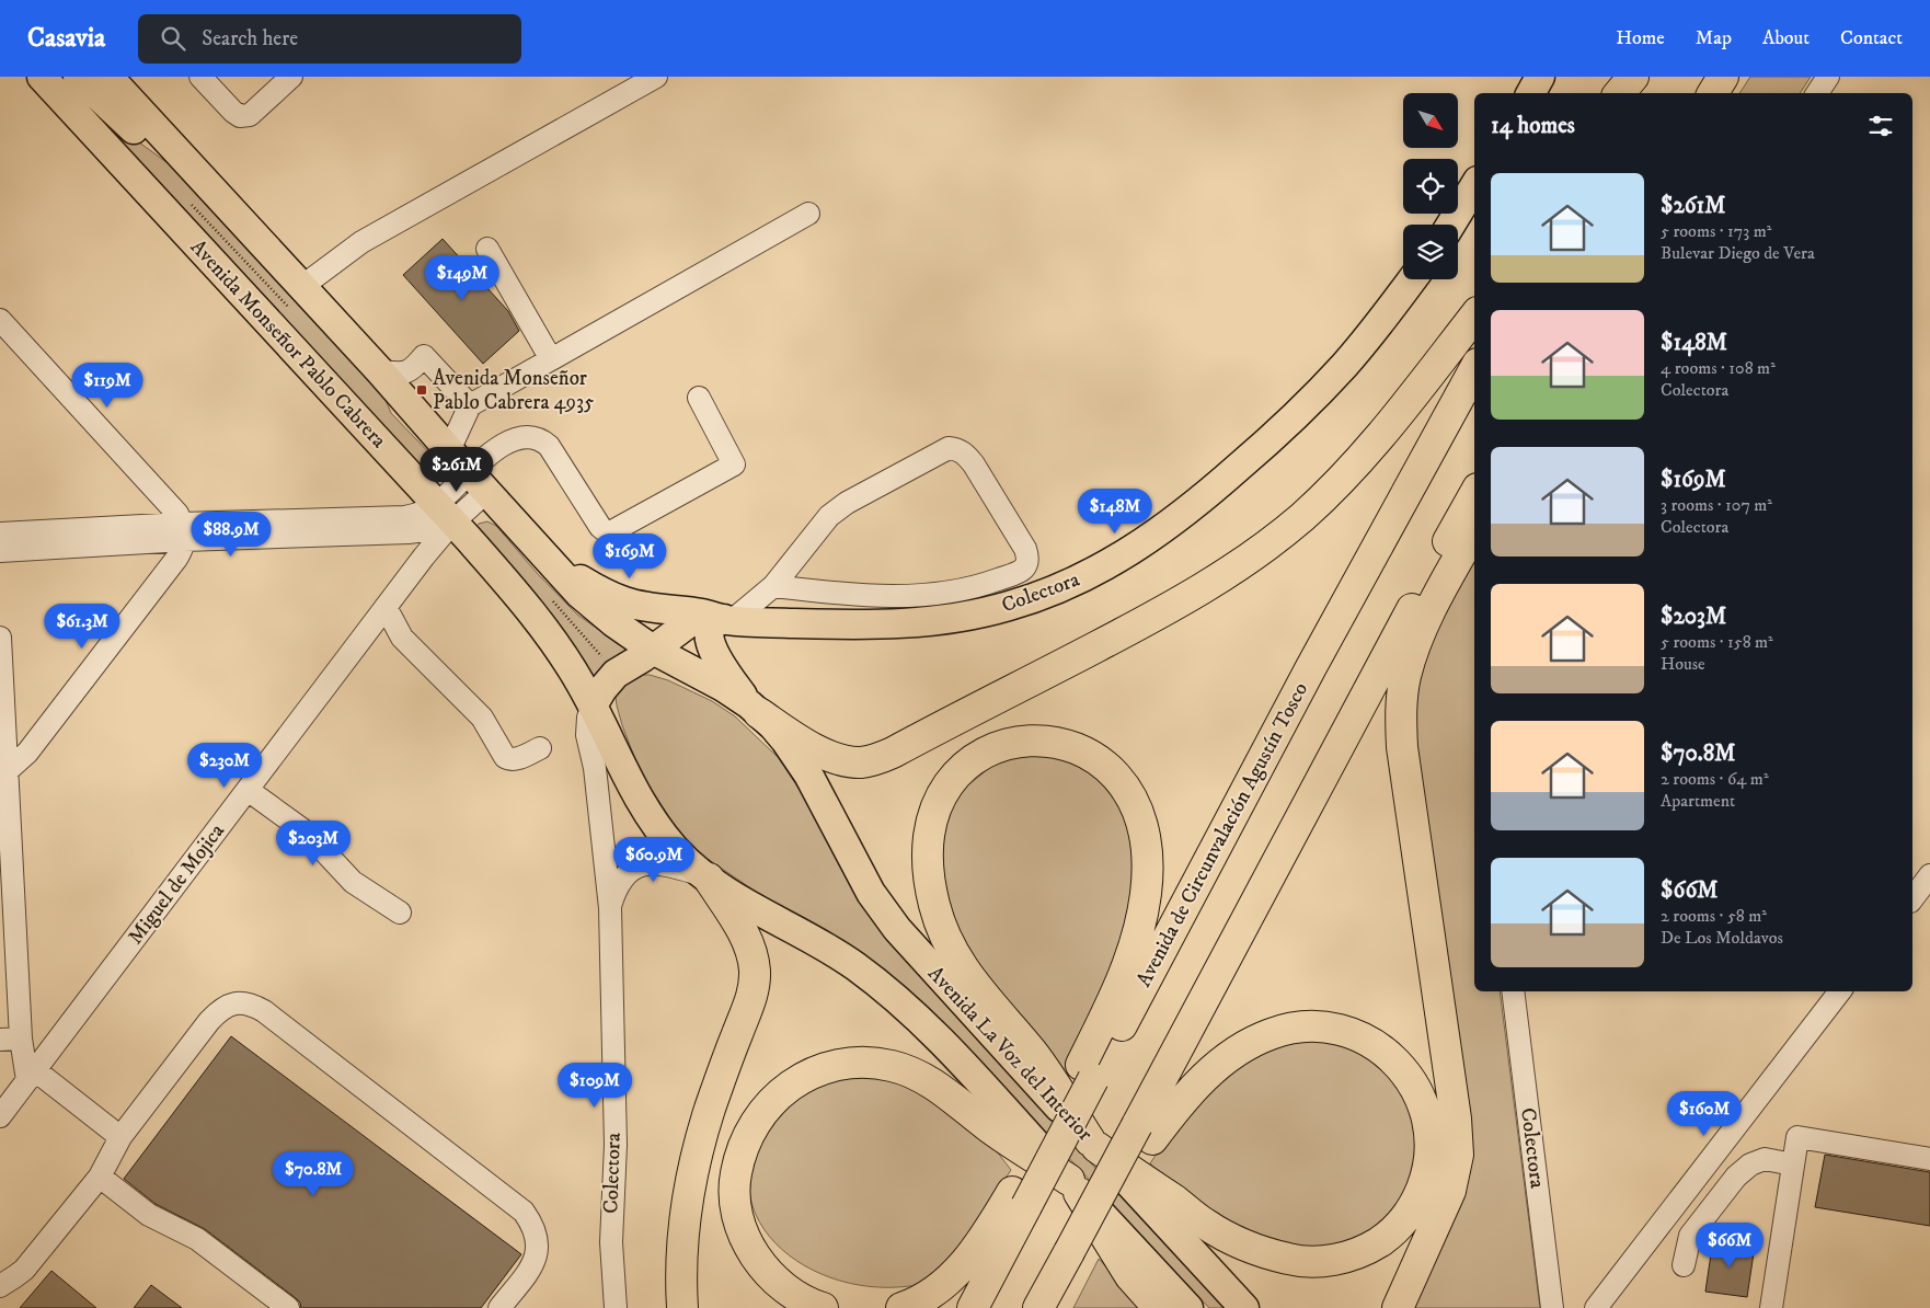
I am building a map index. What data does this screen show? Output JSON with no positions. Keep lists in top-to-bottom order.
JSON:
{
  "streets": {
    "highway": ["Avenida de Circunvalación Agustín Tosco"],
    "main road": ["Avenida Monseñor Pablo Cabrera", "Colectora", "Avenida La Voz del Interior"],
    "street": ["Miguel de Mojica"]
  },
  "crossings": [
    ["Avenida Monseñor Pablo Cabrera", "Colectora"],
    ["Avenida Monseñor Pablo Cabrera", "Miguel de Mojica"],
    ["Avenida Monseñor Pablo Cabrera", "Avenida La Voz del Interior"],
    ["Avenida de Circunvalación Agustín Tosco", "Avenida La Voz del Interior"]
  ],
  "places": {
    "transit": ["Avenida Monseñor Pablo Cabrera 4935"]
  },
  "north": "bottom right",
  "page": {
    "header": "Casavia",
    "search": "Search here",
    "nav": [
      "Home",
      "Map",
      "About",
      "Contact"
    ],
    "heading": "14 homes",
    "list": [
      {
        "name": "$261M",
        "note": "5 rooms · 173 m² · Bulevar Diego de Vera"
      },
      {
        "name": "$148M",
        "note": "4 rooms · 108 m² · Colectora"
      },
      {
        "name": "$169M",
        "note": "3 rooms · 107 m² · Colectora"
      },
      {
        "name": "$203M",
        "note": "5 rooms · 158 m² · House"
      },
      {
        "name": "$70.8M",
        "note": "2 rooms · 64 m² · Apartment"
      },
      {
        "name": "$66M",
        "note": "2 rooms · 58 m² · De Los Moldavos"
      }
    ],
    "price": [
      "$149M",
      "$119M",
      "$261M",
      "$148M",
      "$88.9M",
      "$169M",
      "$61.3M",
      "$230M",
      "$203M",
      "$60.9M",
      "$109M",
      "$160M",
      "$70.8M",
      "$66M"
    ]
  }
}
